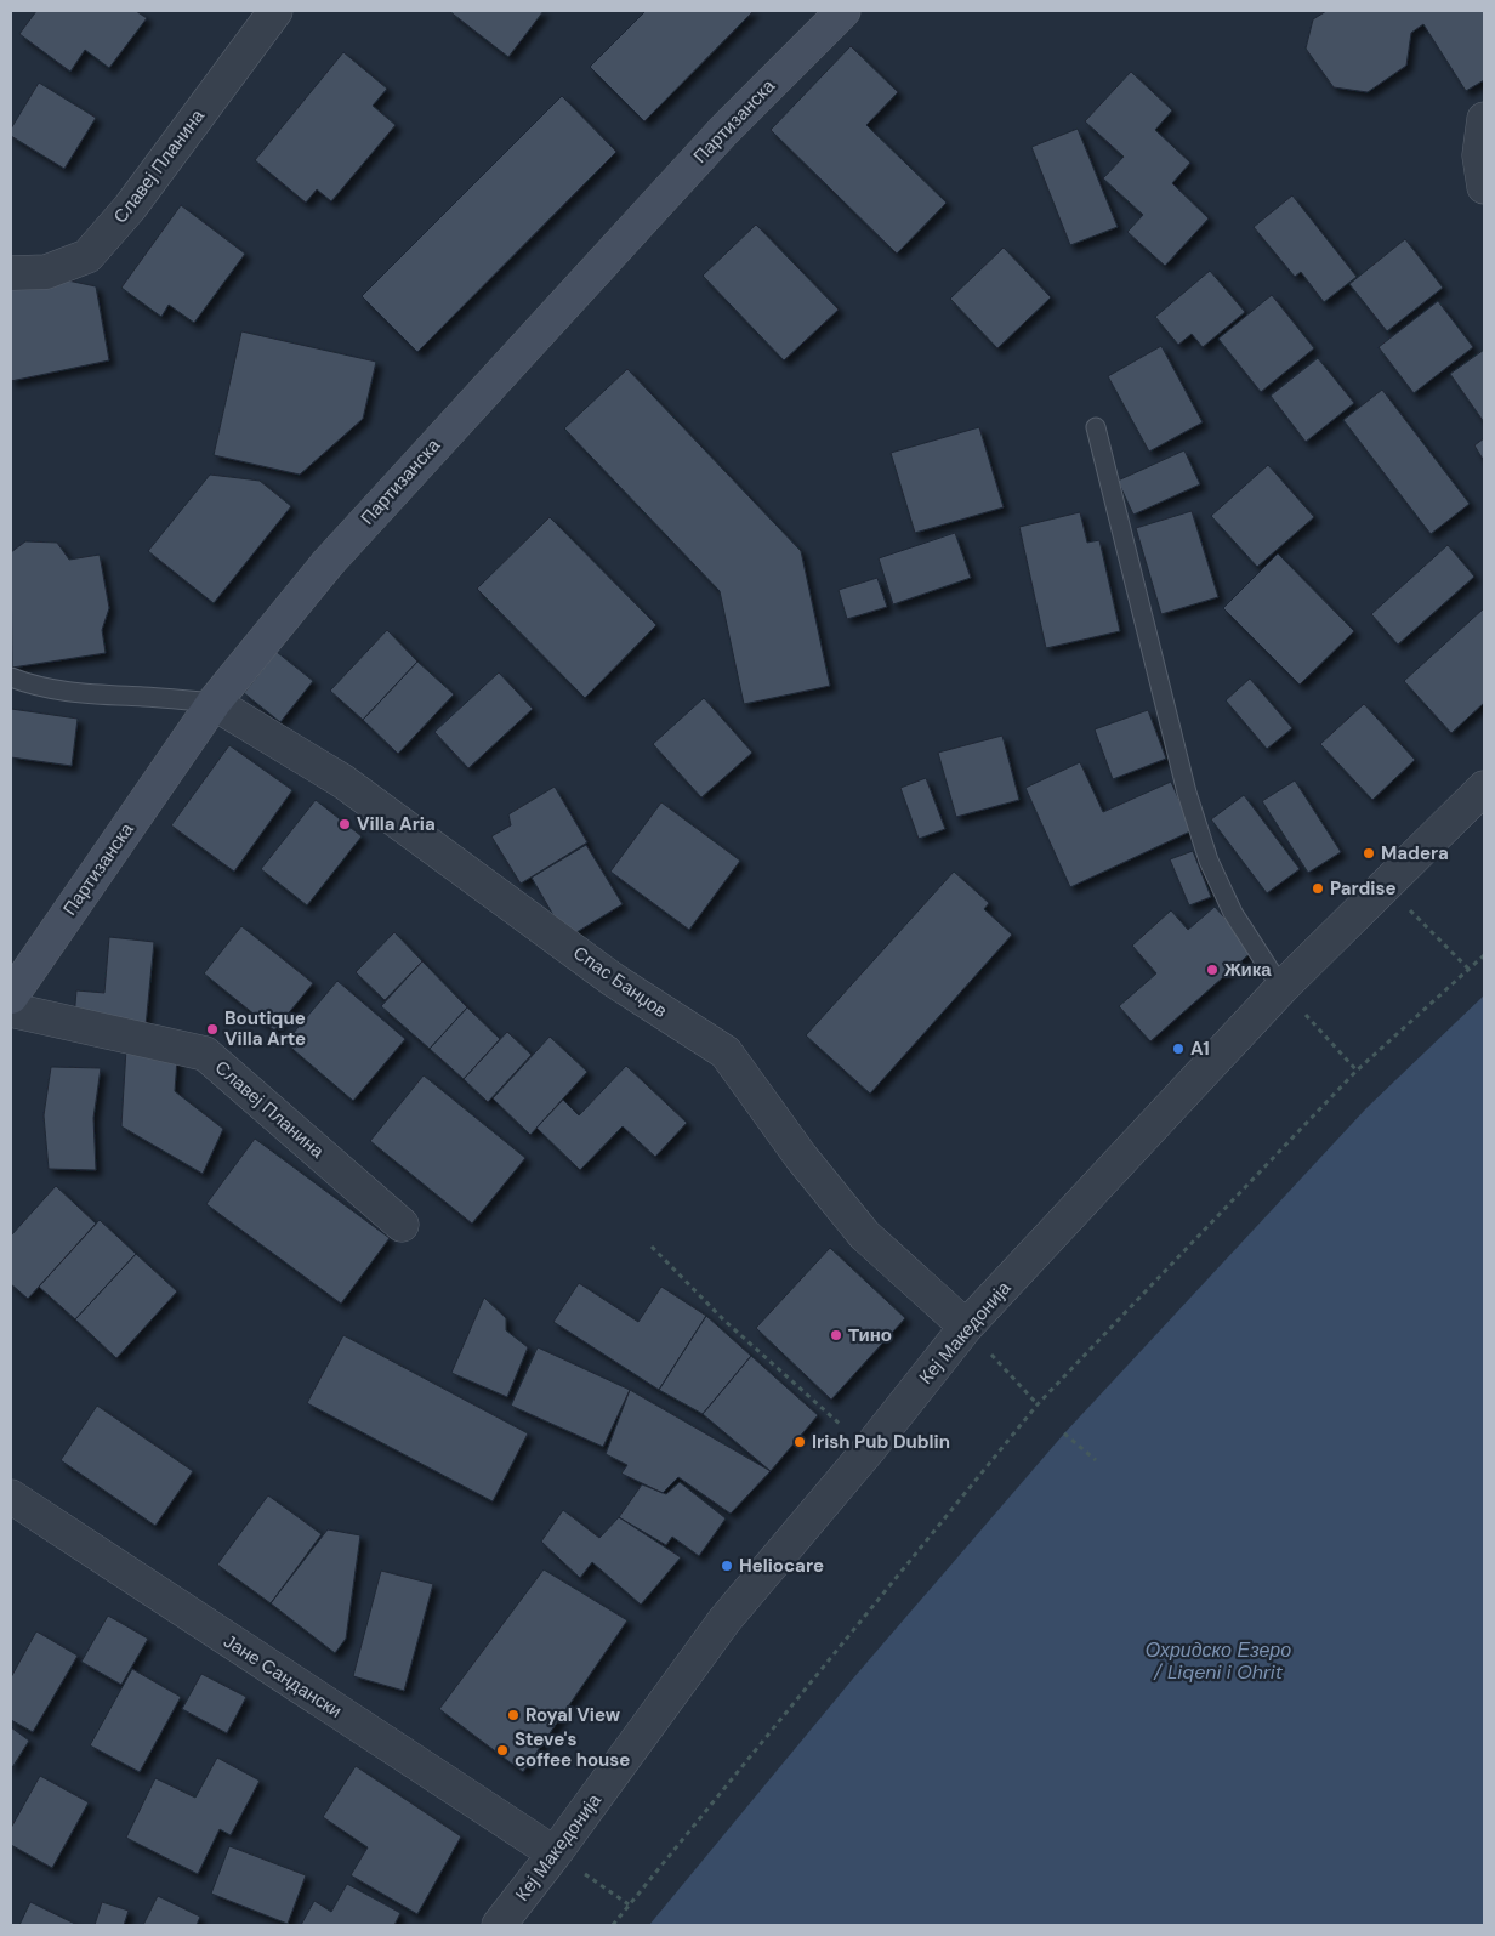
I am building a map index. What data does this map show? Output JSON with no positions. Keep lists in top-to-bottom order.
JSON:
{
  "streets": {
    "street": [
      "Партизанска",
      "Славеј Планина",
      "Спас Банџов",
      "Кеј Македонија",
      "Јане Сандански"
    ]
  },
  "crossings": [
    ["Партизанска", "Спас Банџов"],
    ["Спас Банџов", "Кеј Македонија"],
    ["Кеј Македонија", "Јане Сандански"]
  ],
  "water": ["Охридско Езеро / Liqeni i Ohrit"],
  "places": [
    "Villa Aria",
    "Madera",
    "Pardise",
    "Жика",
    "Boutique Villa Arte",
    "A1",
    "Тино",
    "Irish Pub Dublin",
    "Heliocare",
    "Royal View",
    "Steve's coffee house"
  ]
}
